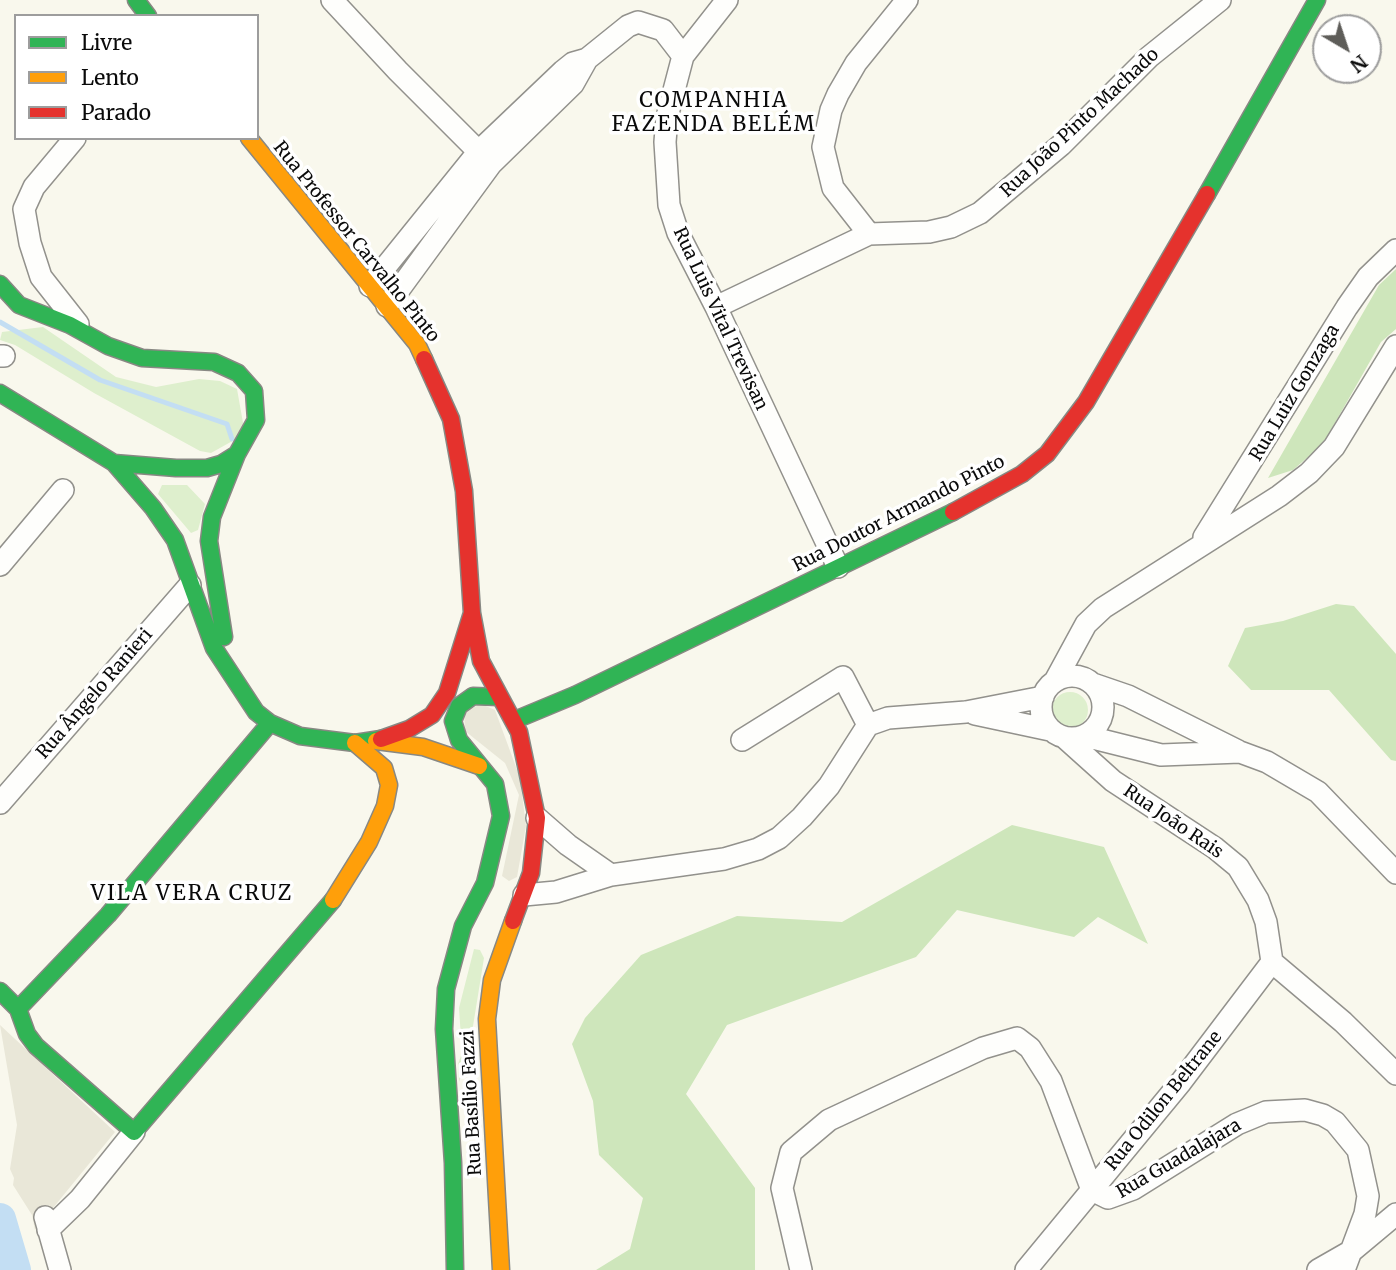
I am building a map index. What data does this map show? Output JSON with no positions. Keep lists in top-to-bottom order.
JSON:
{
  "streets": {
    "main road": ["Rua Professor Carvalho Pinto", "Rua Doutor Armando Pinto", "Rua Basílio Fazzi"],
    "street": [
      "Rua João Pinto Machado",
      "Rua Luis Vital Trevisan",
      "Rua Luiz Gonzaga",
      "Rua Ângelo Ranieri",
      "Rua João Rais",
      "Rua Odilon Beltrane",
      "Rua Guadalajara"
    ]
  },
  "crossings": [
    ["Rua Professor Carvalho Pinto", "Rua Basílio Fazzi"],
    ["Rua Luis Vital Trevisan", "Rua Doutor Armando Pinto"],
    ["Rua Doutor Armando Pinto", "Rua Basílio Fazzi"],
    ["Rua João Rais", "Rua Odilon Beltrane"],
    ["Rua Odilon Beltrane", "Rua Guadalajara"]
  ],
  "districts": ["COMPANHIA FAZENDA BELÉM", "VILA VERA CRUZ"],
  "legend": ["Livre", "Lento", "Parado"],
  "north": "bottom right"
}
